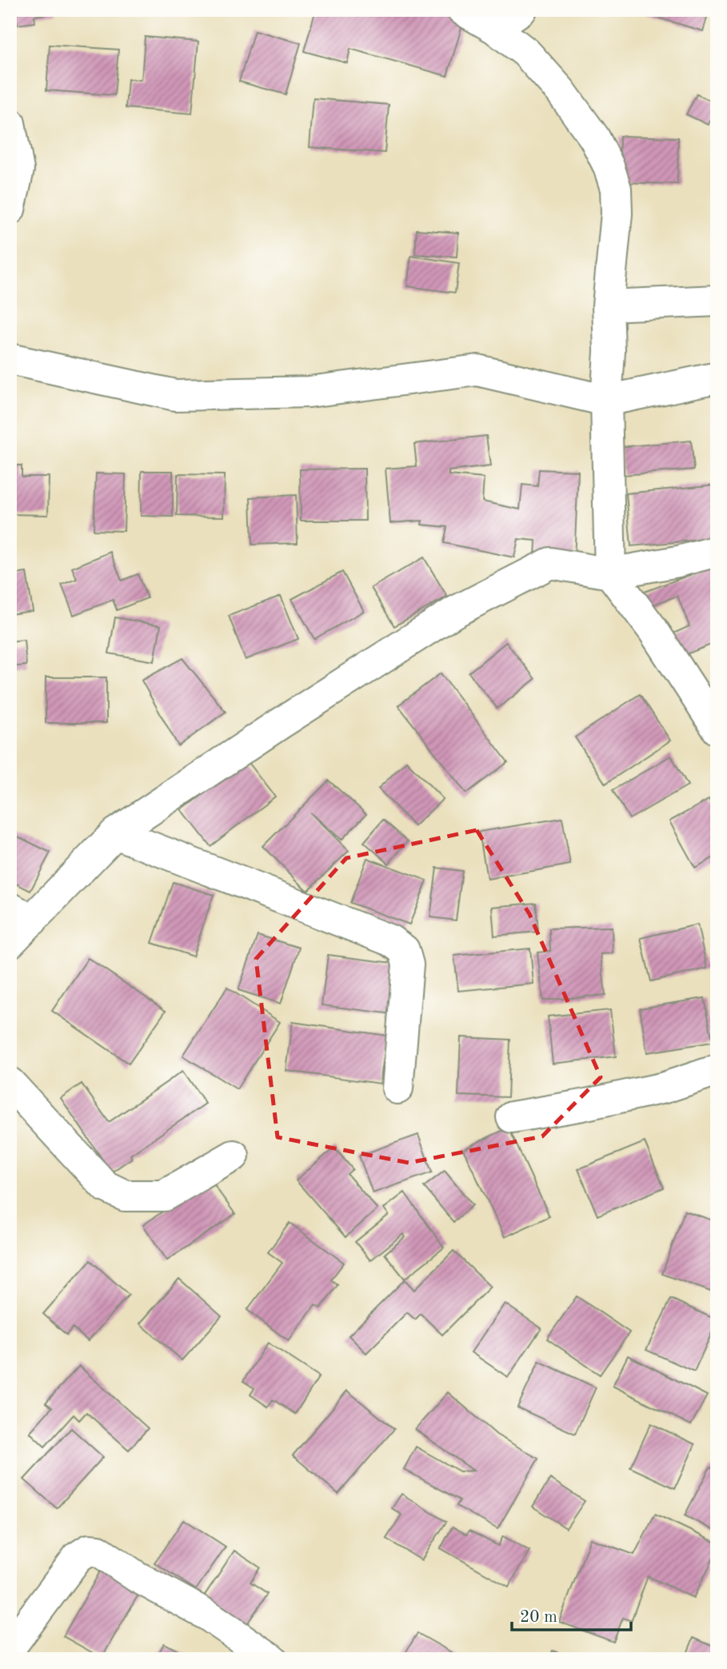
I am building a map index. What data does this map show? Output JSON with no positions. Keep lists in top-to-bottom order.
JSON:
{
  "scale_bar": "20 m"
}
